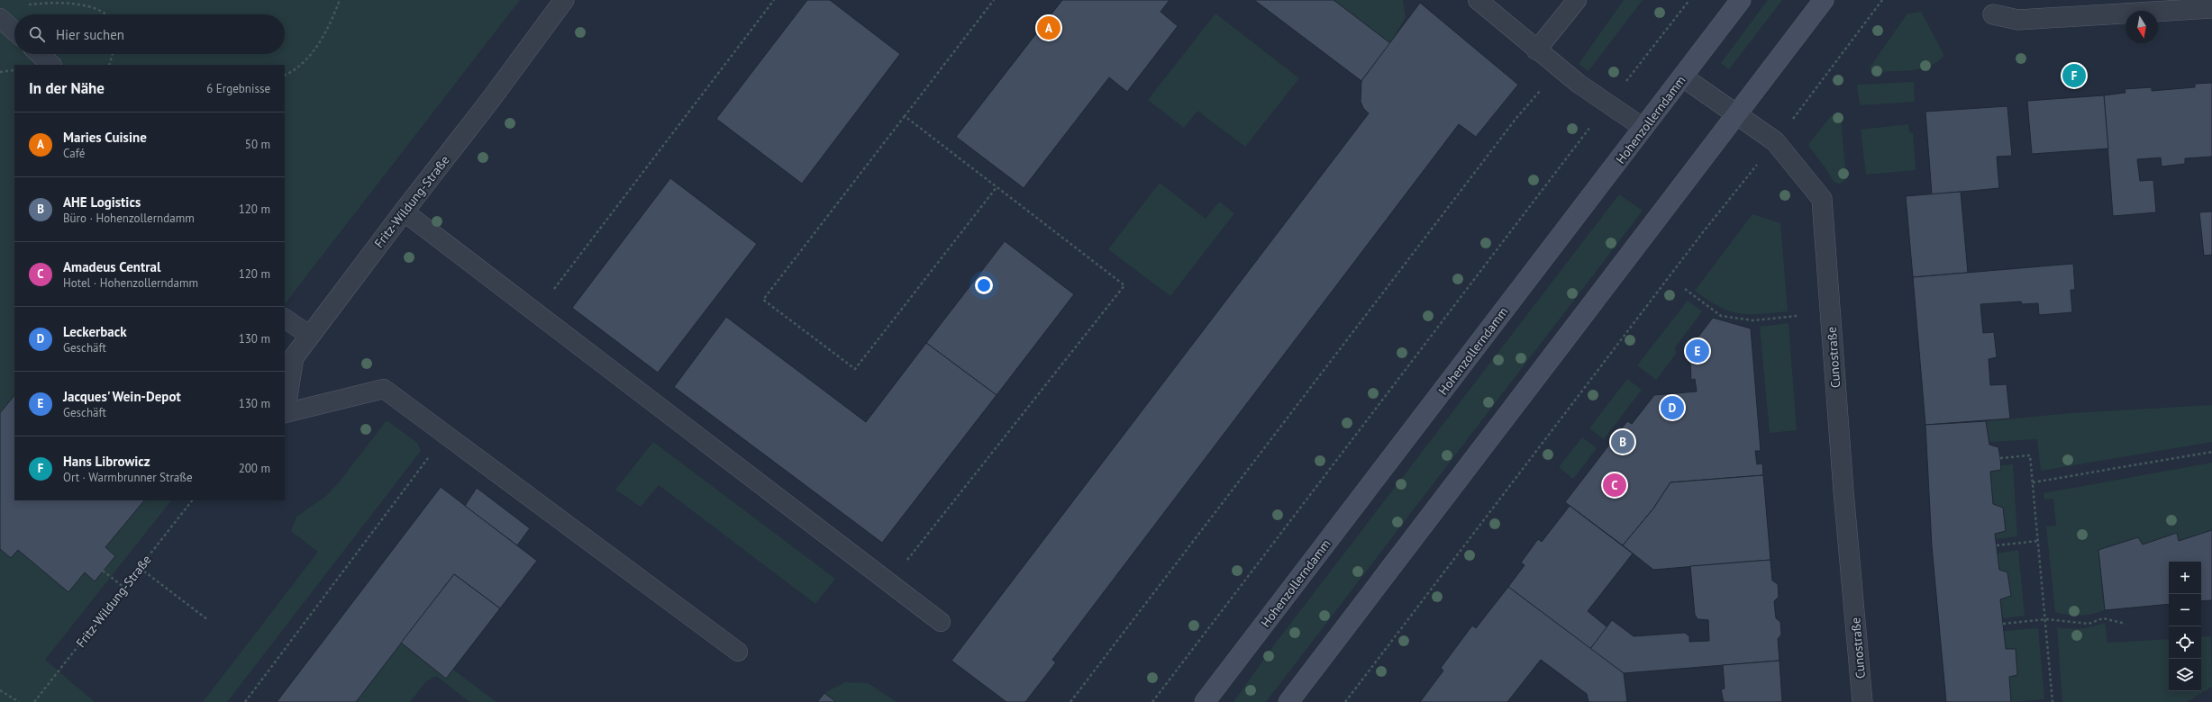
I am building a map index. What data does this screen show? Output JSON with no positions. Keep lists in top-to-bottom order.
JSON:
{
  "streets": {
    "main road": ["Hohenzollerndamm"],
    "street": ["Fritz-Wildung-Straße", "Cunostraße"]
  },
  "crossings": [
    ["Hohenzollerndamm", "Cunostraße"]
  ],
  "north": "bottom",
  "page": {
    "pins": [
      "A",
      "F",
      "E",
      "D",
      "B",
      "C"
    ],
    "search": "Hier suchen",
    "heading": ["In der Nähe", "6 Ergebnisse"],
    "list": [
      {
        "mark": "A",
        "name": "Maries Cuisine",
        "note": "Café",
        "value": "50 m"
      },
      {
        "mark": "B",
        "name": "AHE Logistics",
        "note": "Büro · Hohenzollerndamm",
        "value": "120 m"
      },
      {
        "mark": "C",
        "name": "Amadeus Central",
        "note": "Hotel · Hohenzollerndamm",
        "value": "120 m"
      },
      {
        "mark": "D",
        "name": "Leckerback",
        "note": "Geschäft",
        "value": "130 m"
      },
      {
        "mark": "E",
        "name": "Jacques' Wein-Depot",
        "note": "Geschäft",
        "value": "130 m"
      },
      {
        "mark": "F",
        "name": "Hans Librowicz",
        "note": "Ort · Warmbrunner Straße",
        "value": "200 m"
      }
    ],
    "map_buttons": ["+", "−"]
  }
}
